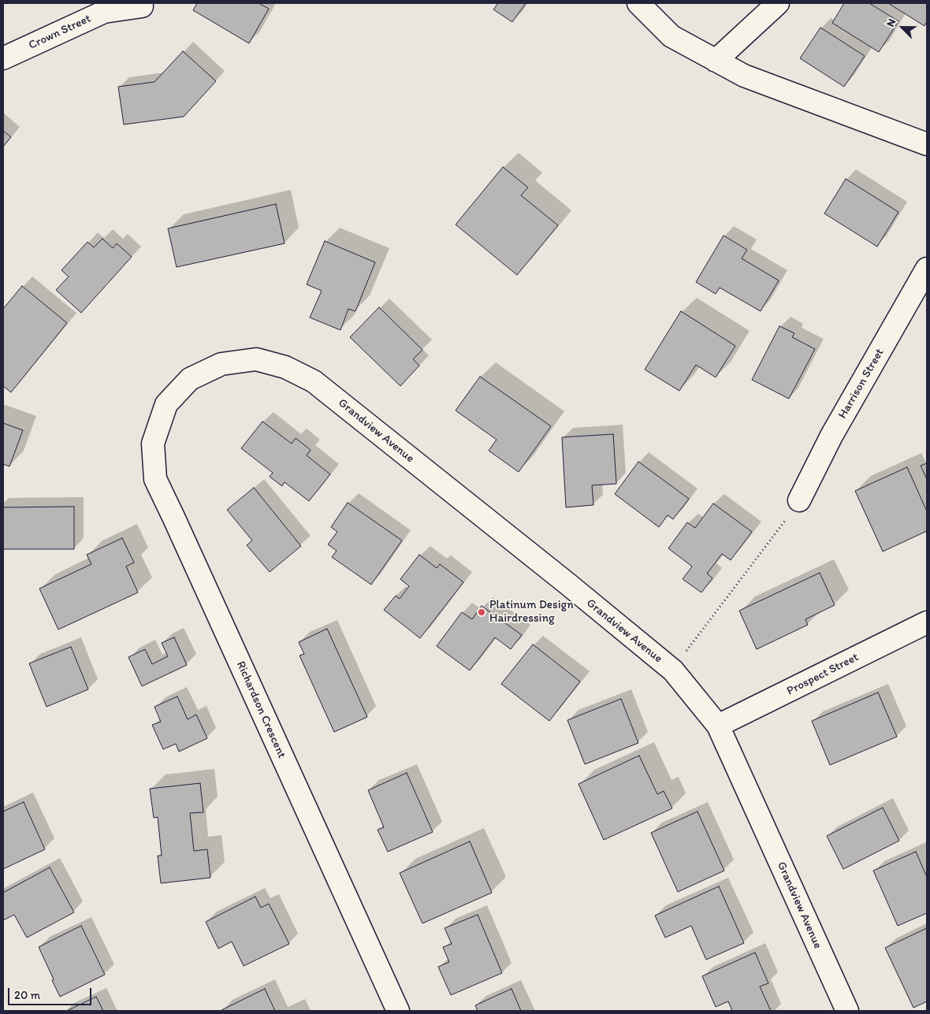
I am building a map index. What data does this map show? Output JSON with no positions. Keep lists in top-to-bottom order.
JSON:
{
  "streets": {
    "street": [
      "Crown Street",
      "Harrison Street",
      "Grandview Avenue",
      "Prospect Street",
      "Richardson Crescent"
    ]
  },
  "crossings": [
    ["Grandview Avenue", "Prospect Street"],
    ["Grandview Avenue", "Richardson Crescent"]
  ],
  "places": ["Platinum Design Hairdressing"],
  "scale_bar": "20 m",
  "north": "top left"
}
